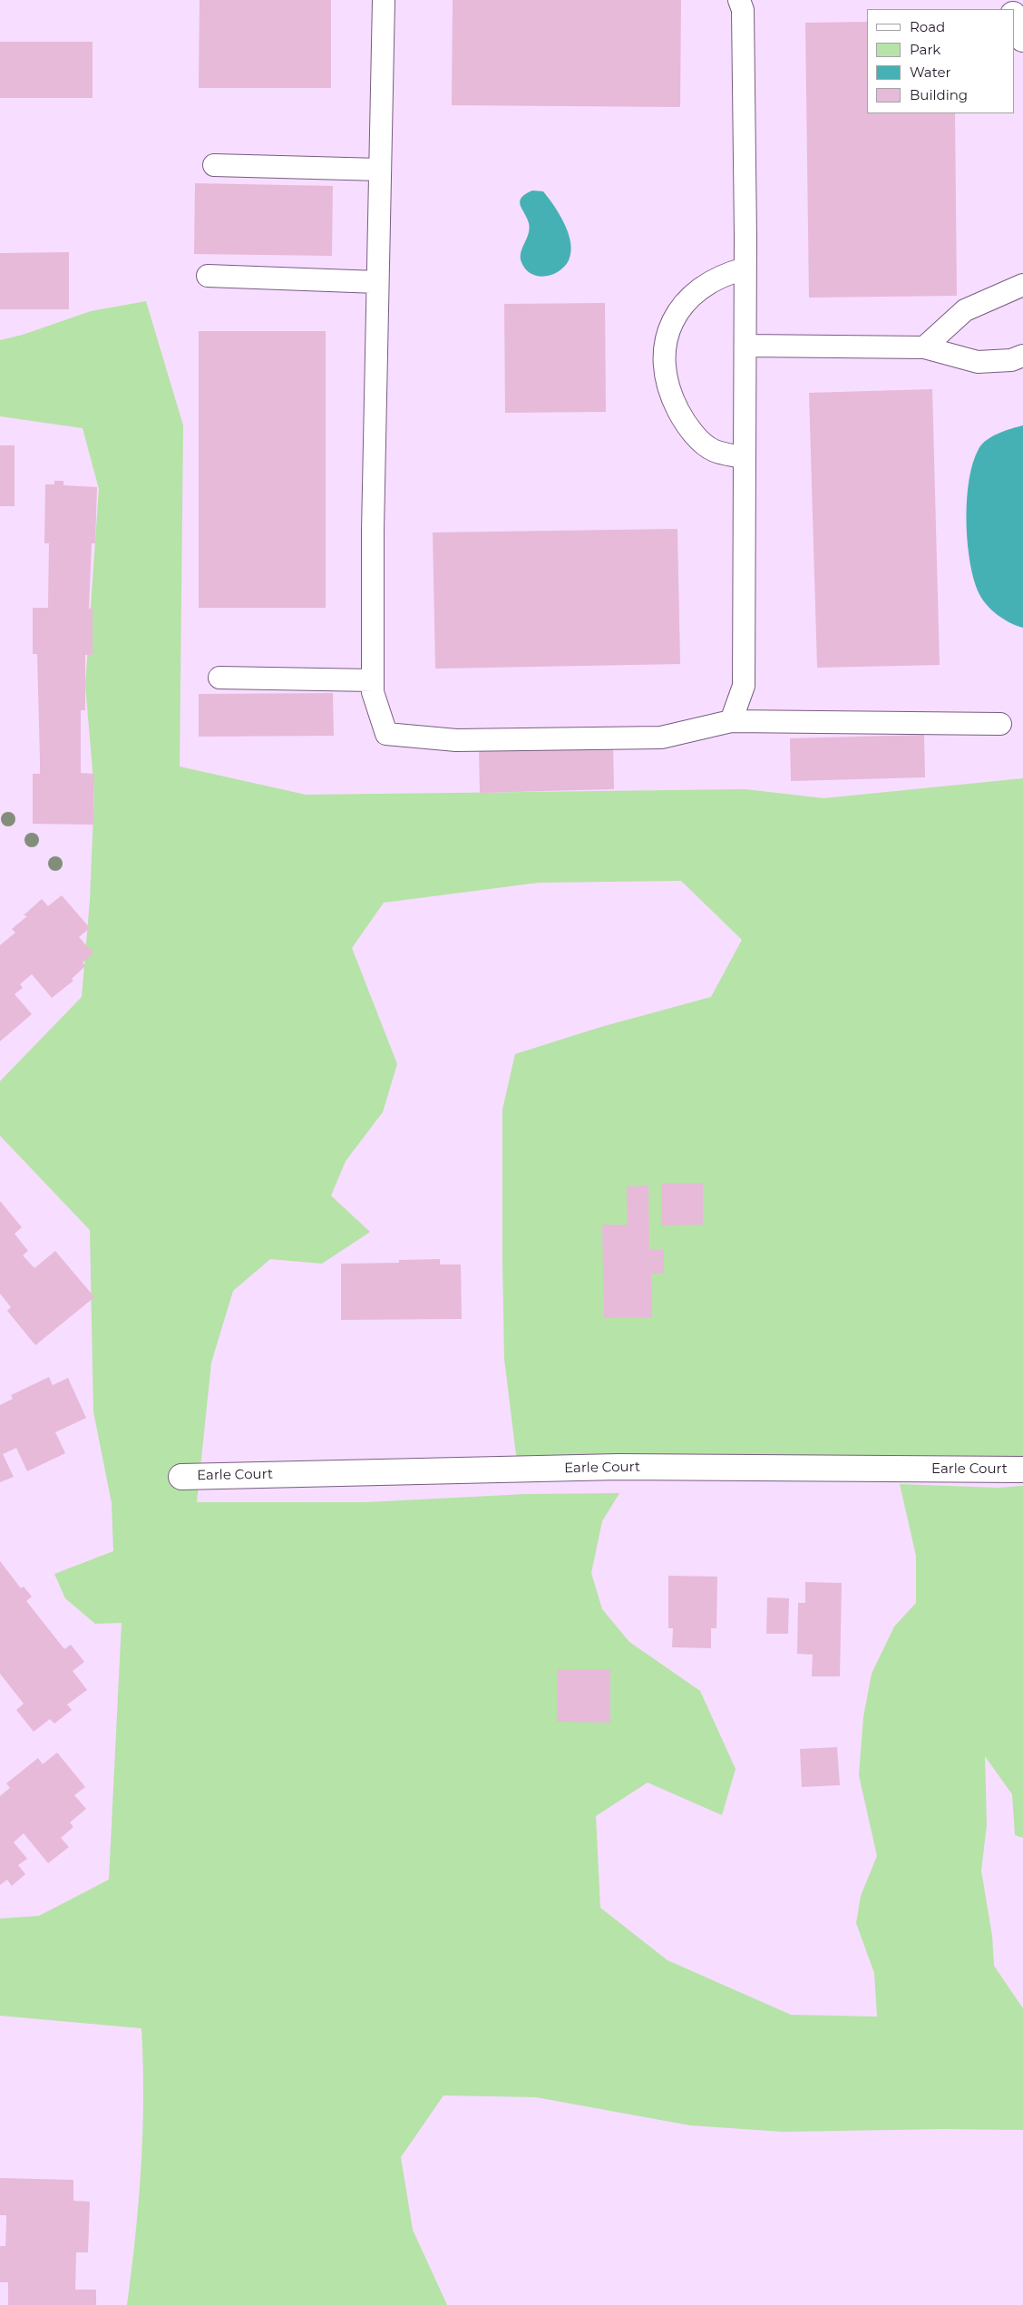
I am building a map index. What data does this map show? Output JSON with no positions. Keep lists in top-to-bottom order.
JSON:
{
  "streets": {
    "street": ["Earle Court"]
  },
  "legend": [
    "Road",
    "Park",
    "Water",
    "Building"
  ]
}
